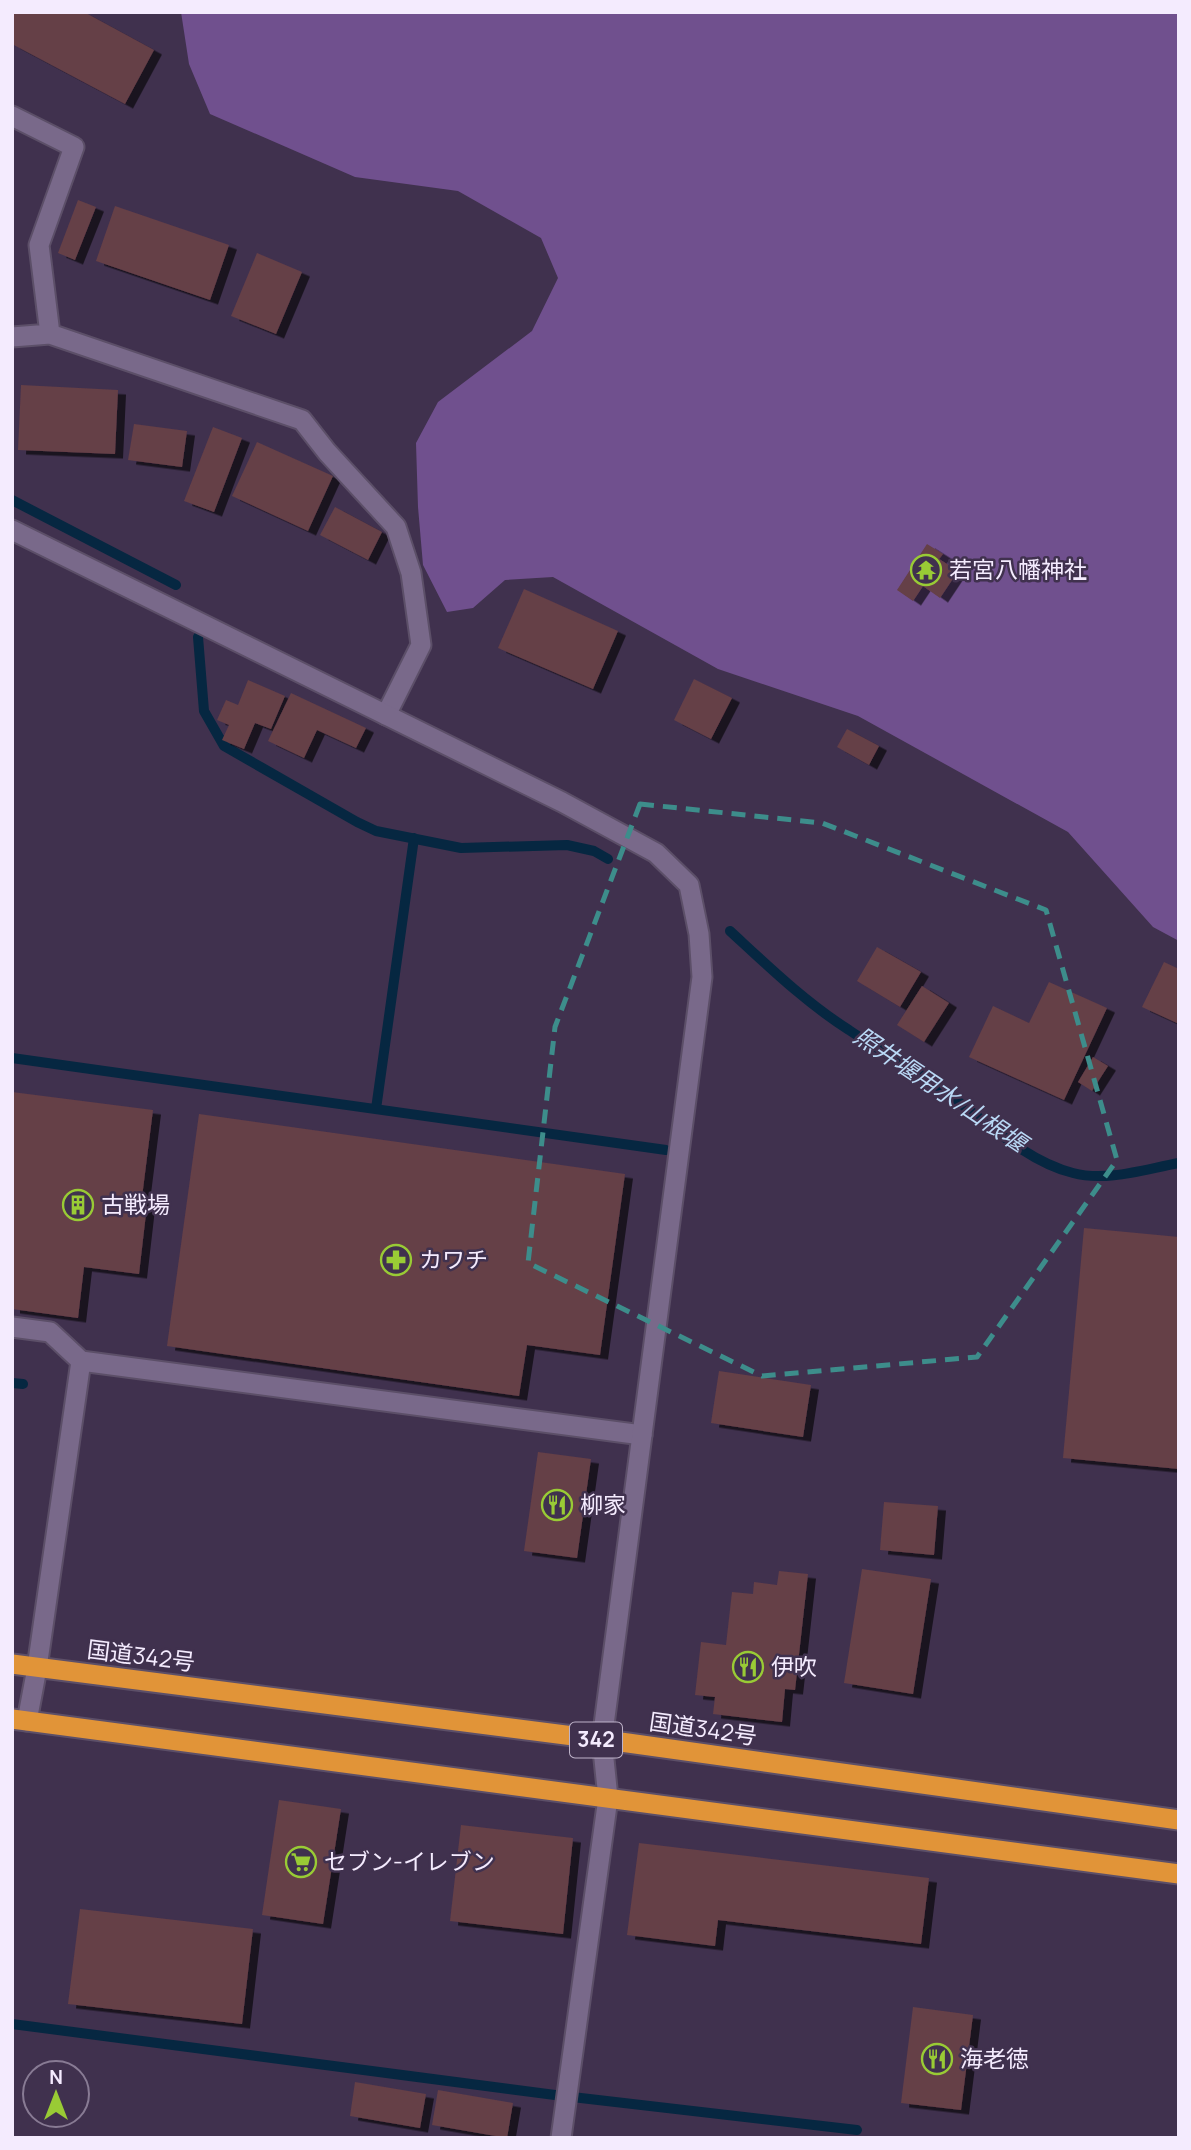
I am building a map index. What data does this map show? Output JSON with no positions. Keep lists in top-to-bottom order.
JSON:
{
  "streets": {
    "highway": ["国道342号", "342"]
  },
  "water": ["照井堰用水/山根堰"],
  "places": {
    "temple": ["若宮八幡神社"],
    "building": ["古戦場"],
    "pharmacy": ["カワチ"],
    "restaurant": ["柳家", "伊吹", "海老徳"],
    "supermarket": ["セブン-イレブン"]
  },
  "north": "top"
}
